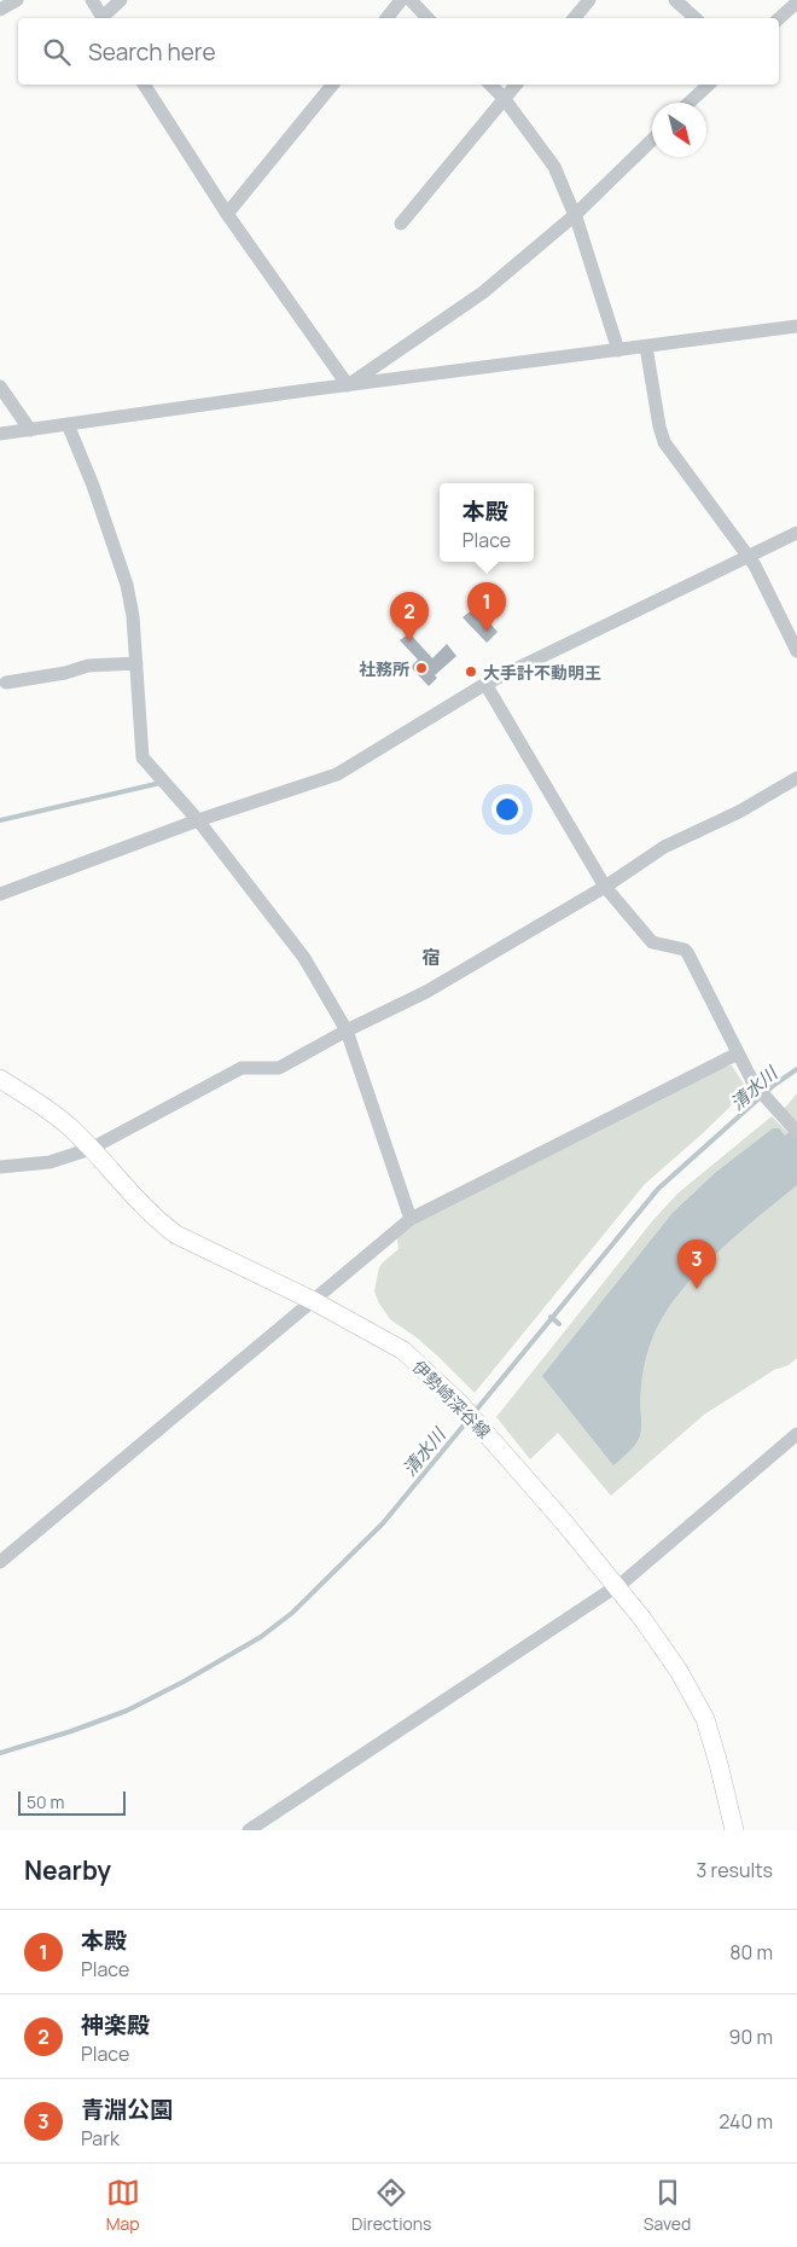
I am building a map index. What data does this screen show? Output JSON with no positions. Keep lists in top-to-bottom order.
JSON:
{
  "streets": {
    "main road": ["伊勢崎深谷線"]
  },
  "districts": ["宿"],
  "water": ["清水川"],
  "places": ["社務所", "大手計不動明王"],
  "scale_bar": "50 m",
  "north": "bottom right",
  "page": {
    "search": "Search here",
    "popup": ["本殿", "Place"],
    "pins": ["1", "2", "3"],
    "scale": "50 m",
    "heading": ["Nearby", "3 results"],
    "list": [
      {
        "mark": "1",
        "name": "本殿",
        "note": "Place",
        "value": "80 m"
      },
      {
        "mark": "2",
        "name": "神楽殿",
        "note": "Place",
        "value": "90 m"
      },
      {
        "mark": "3",
        "name": "青淵公園",
        "note": "Park",
        "value": "240 m"
      }
    ],
    "nav": ["Map", "Directions", "Saved"]
  }
}
